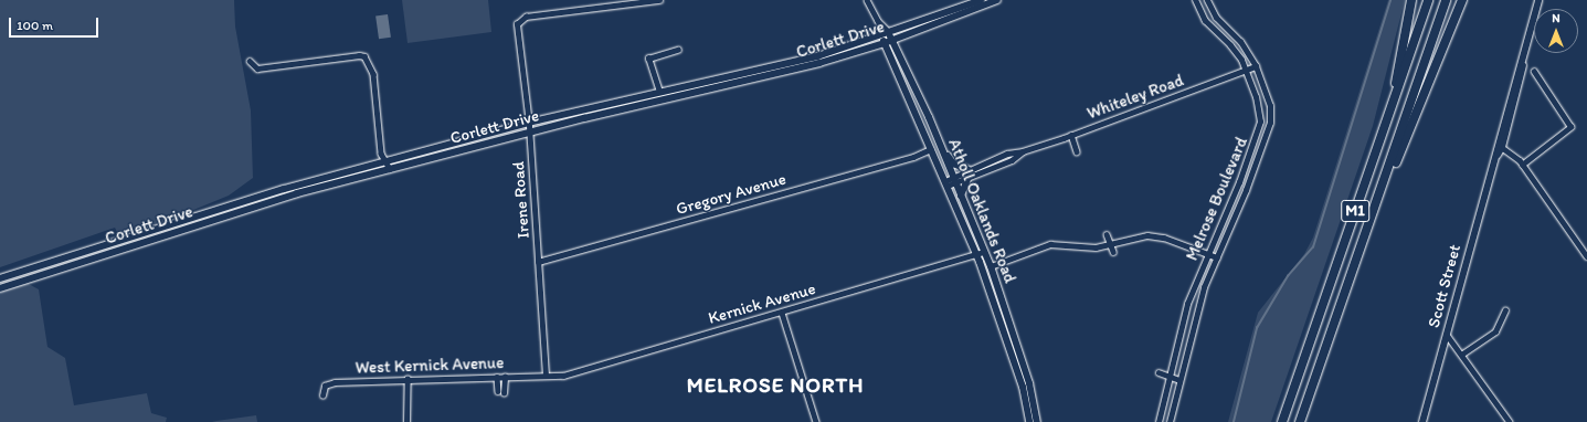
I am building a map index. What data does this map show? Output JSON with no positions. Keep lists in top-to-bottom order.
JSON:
{
  "streets": {
    "highway": ["M1"],
    "main road": ["Corlett Drive", "Atholl Oaklands Road", "Scott Street"],
    "street": [
      "Whiteley Road",
      "Gregory Avenue",
      "Melrose Boulevard",
      "Irene Road",
      "Kernick Avenue",
      "West Kernick Avenue"
    ]
  },
  "crossings": [
    ["Corlett Drive", "Irene Road"],
    ["Corlett Drive", "Atholl Oaklands Road"],
    ["Whiteley Road", "Melrose Boulevard"],
    ["Whiteley Road", "Atholl Oaklands Road"],
    ["Gregory Avenue", "Irene Road"],
    ["Gregory Avenue", "Atholl Oaklands Road"],
    ["Irene Road", "Kernick Avenue"],
    ["Irene Road", "West Kernick Avenue"],
    ["Atholl Oaklands Road", "Kernick Avenue"],
    ["Kernick Avenue", "West Kernick Avenue"]
  ],
  "districts": ["MELROSE NORTH"],
  "scale_bar": "100 m",
  "north": "top"
}
